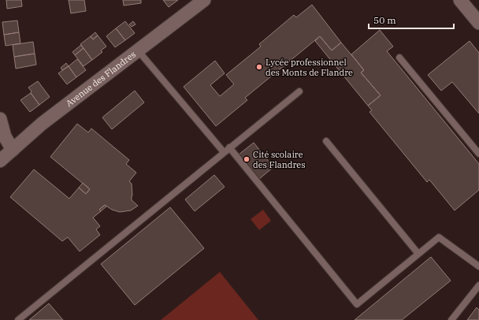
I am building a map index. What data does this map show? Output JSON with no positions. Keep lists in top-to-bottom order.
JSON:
{
  "streets": {
    "street": ["Avenue des Flandres"]
  },
  "places": ["Lycée professionnel des Monts de Flandre", "Cité scolaire des Flandres"],
  "scale_bar": "50 m"
}
